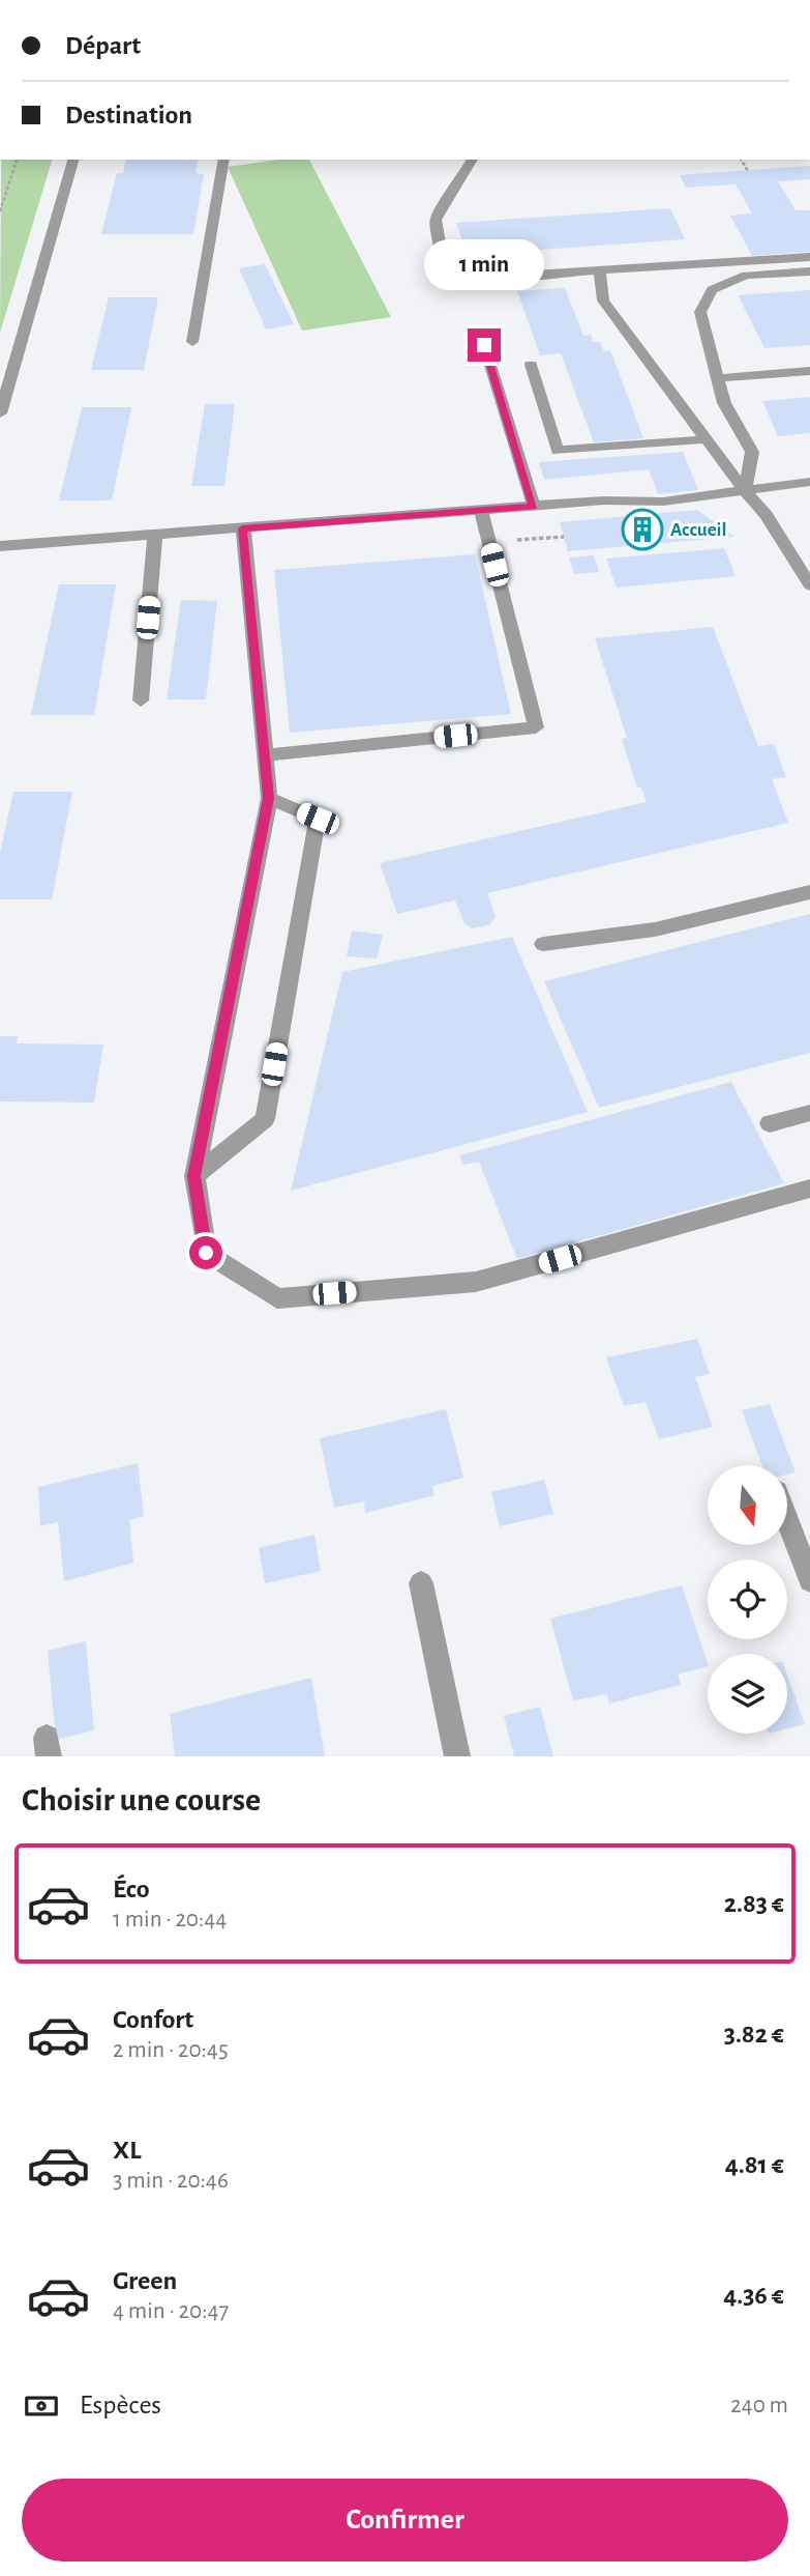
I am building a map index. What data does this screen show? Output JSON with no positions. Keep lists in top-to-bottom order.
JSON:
{
  "places": {
    "building": ["Accueil"]
  },
  "north": "bottom",
  "page": {
    "banner": ["Départ", "Destination"],
    "bubble": "1 min",
    "heading": "Choisir une course",
    "list": [
      {
        "name": "Éco",
        "note": "1 min · 20:44",
        "value": "2.83 €"
      },
      {
        "name": "Confort",
        "note": "2 min · 20:45",
        "value": "3.82 €"
      },
      {
        "name": "XL",
        "note": "3 min · 20:46",
        "value": "4.81 €"
      },
      {
        "name": "Green",
        "note": "4 min · 20:47",
        "value": "4.36 €"
      }
    ],
    "pay": ["Espèces", "240 m"],
    "buttons": "Confirmer"
  }
}
